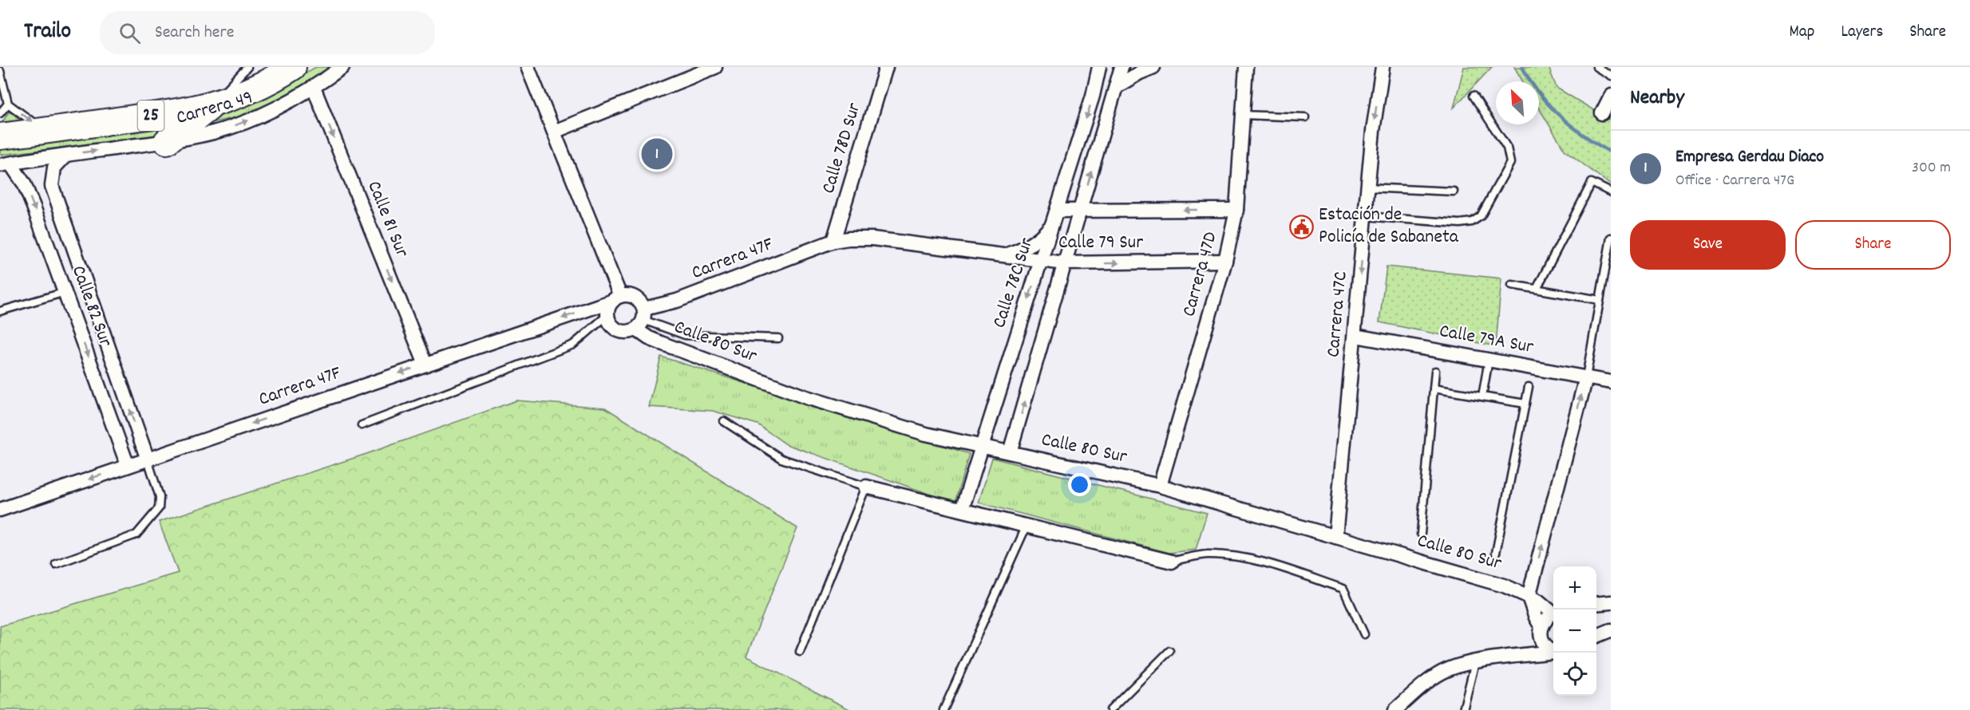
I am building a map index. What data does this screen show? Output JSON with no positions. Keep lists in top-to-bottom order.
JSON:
{
  "streets": {
    "highway": ["25"],
    "street": [
      "Carrera 49",
      "Calle 78D Sur",
      "Calle 81 Sur",
      "Calle 79 Sur",
      "Carrera 47F",
      "Carrera 47D",
      "Calle 78C Sur",
      "Calle 82 Sur",
      "Carrera 47C",
      "Calle 79A Sur",
      "Calle 80 Sur"
    ]
  },
  "crossings": [
    ["Carrera 49", "Calle 81 Sur"],
    ["Carrera 49", "Calle 82 Sur"],
    ["Calle 78D Sur", "Calle 79 Sur"],
    ["Calle 78D Sur", "Carrera 47F"],
    ["Calle 81 Sur", "Carrera 47F"],
    ["Calle 79 Sur", "Carrera 47F"],
    ["Calle 79 Sur", "Carrera 47D"],
    ["Calle 79 Sur", "Calle 78C Sur"],
    ["Carrera 47F", "Calle 82 Sur"],
    ["Carrera 47F", "Calle 80 Sur"],
    ["Carrera 47D", "Calle 80 Sur"],
    ["Calle 78C Sur", "Calle 80 Sur"],
    ["Carrera 47C", "Calle 79A Sur"],
    ["Carrera 47C", "Calle 80 Sur"]
  ],
  "one_way": [
    "Carrera 49",
    "Calle 81 Sur",
    "Carrera 47F",
    "Carrera 47C"
  ],
  "places": {
    "public building": ["Estación de Policía de Sabaneta"]
  },
  "north": "top left",
  "page": {
    "header": "Trailo",
    "search": "Search here",
    "nav": ["Map", "Layers", "Share"],
    "heading": "Nearby",
    "list": [
      {
        "mark": "1",
        "name": "Empresa Gerdau Diaco",
        "note": "Office · Carrera 47G",
        "value": "300 m"
      }
    ],
    "pins": "1",
    "buttons": ["Save", "Share"],
    "map_buttons": ["+", "−"]
  }
}
